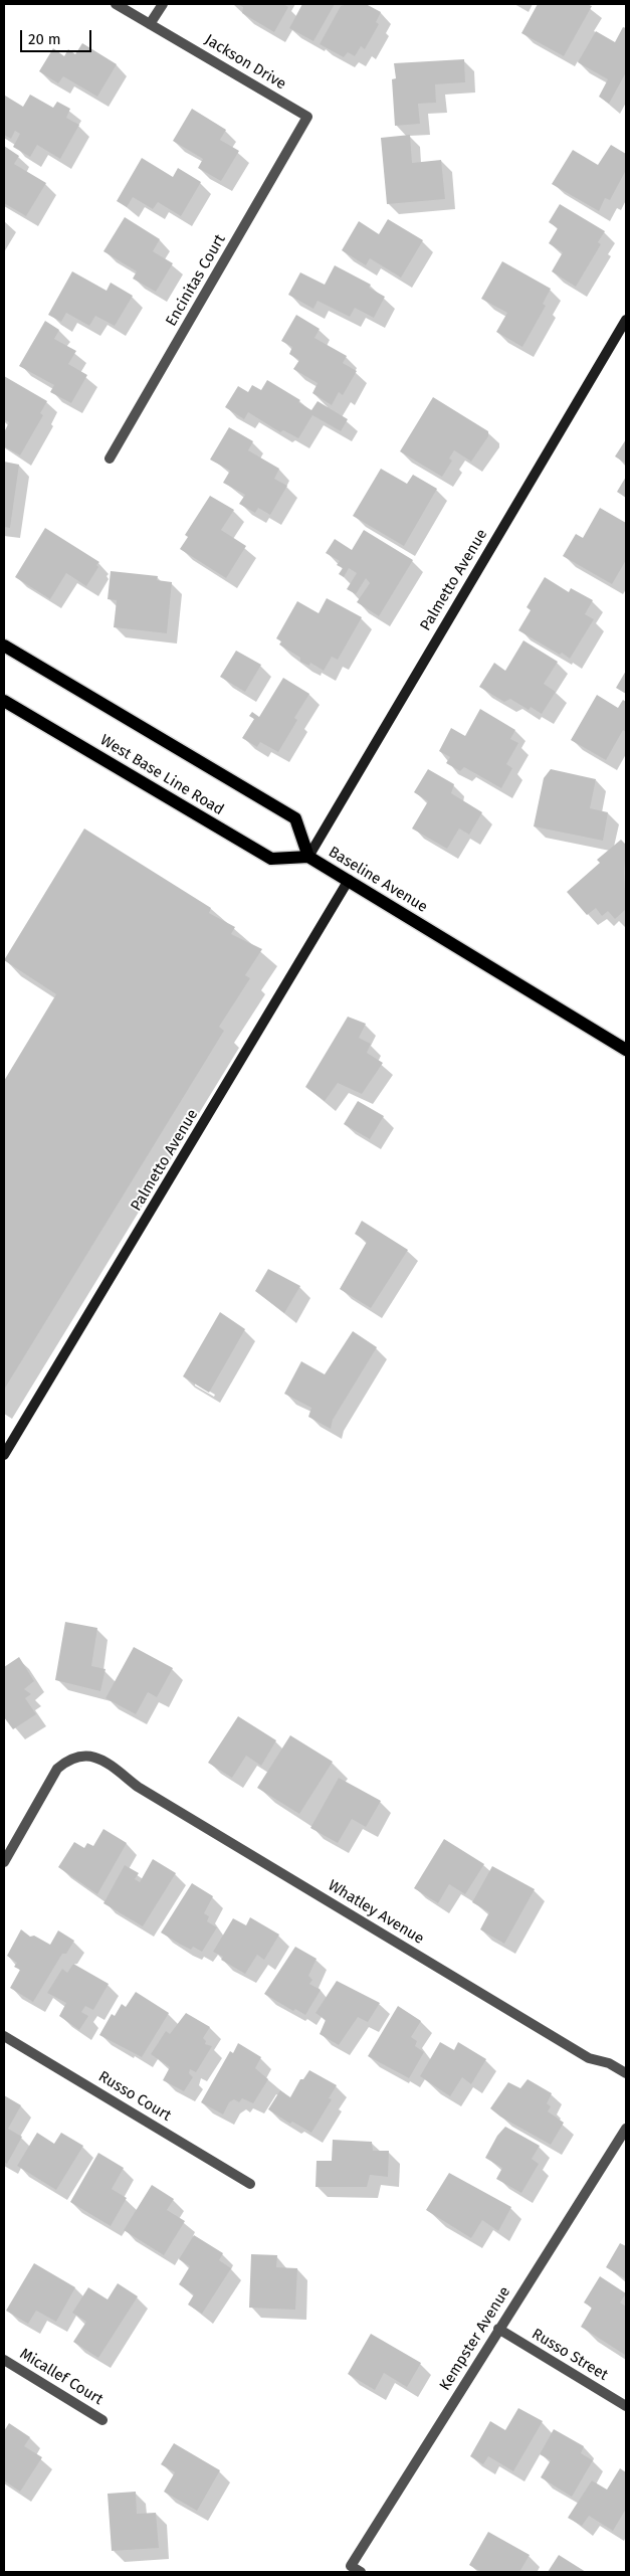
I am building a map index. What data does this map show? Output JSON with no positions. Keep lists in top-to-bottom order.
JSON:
{
  "streets": {
    "main road": ["West Base Line Road", "Baseline Avenue"],
    "street": [
      "Jackson Drive",
      "Encinitas Court",
      "Palmetto Avenue",
      "Whatley Avenue",
      "Russo Court",
      "Kempster Avenue",
      "Russo Street",
      "Micallef Court"
    ]
  },
  "crossings": [
    ["Jackson Drive", "Encinitas Court"],
    ["Palmetto Avenue", "West Base Line Road"],
    ["Palmetto Avenue", "Baseline Avenue"],
    ["West Base Line Road", "Baseline Avenue"],
    ["Kempster Avenue", "Russo Street"]
  ],
  "scale_bar": "20 m"
}
